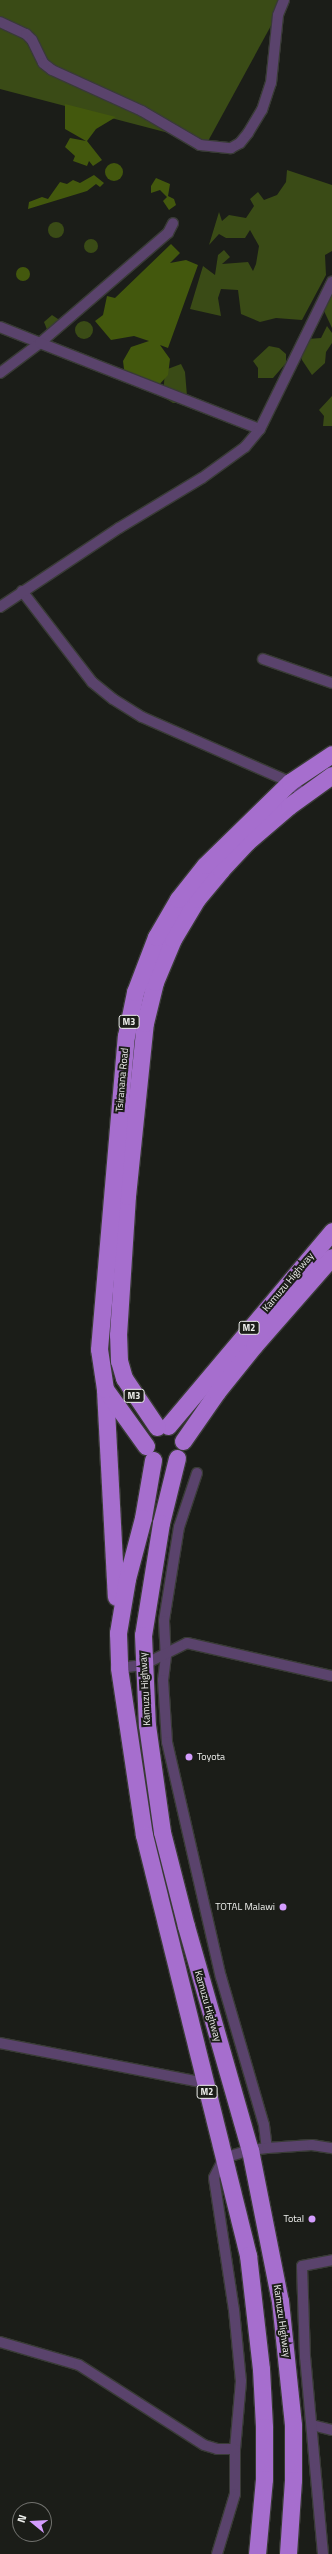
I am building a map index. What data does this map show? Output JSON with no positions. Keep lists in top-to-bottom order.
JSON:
{
  "streets": {
    "highway": [
      "M3",
      "Tsiranana Road",
      "Kamuzu Highway",
      "M2"
    ]
  },
  "crossings": [
    ["Tsiranana Road", "Kamuzu Highway"],
    ["Tsiranana Road", "M2"],
    ["Kamuzu Highway", "M2"]
  ],
  "places": ["Toyota", "TOTAL Malawi", "Total"],
  "north": "left"
}
